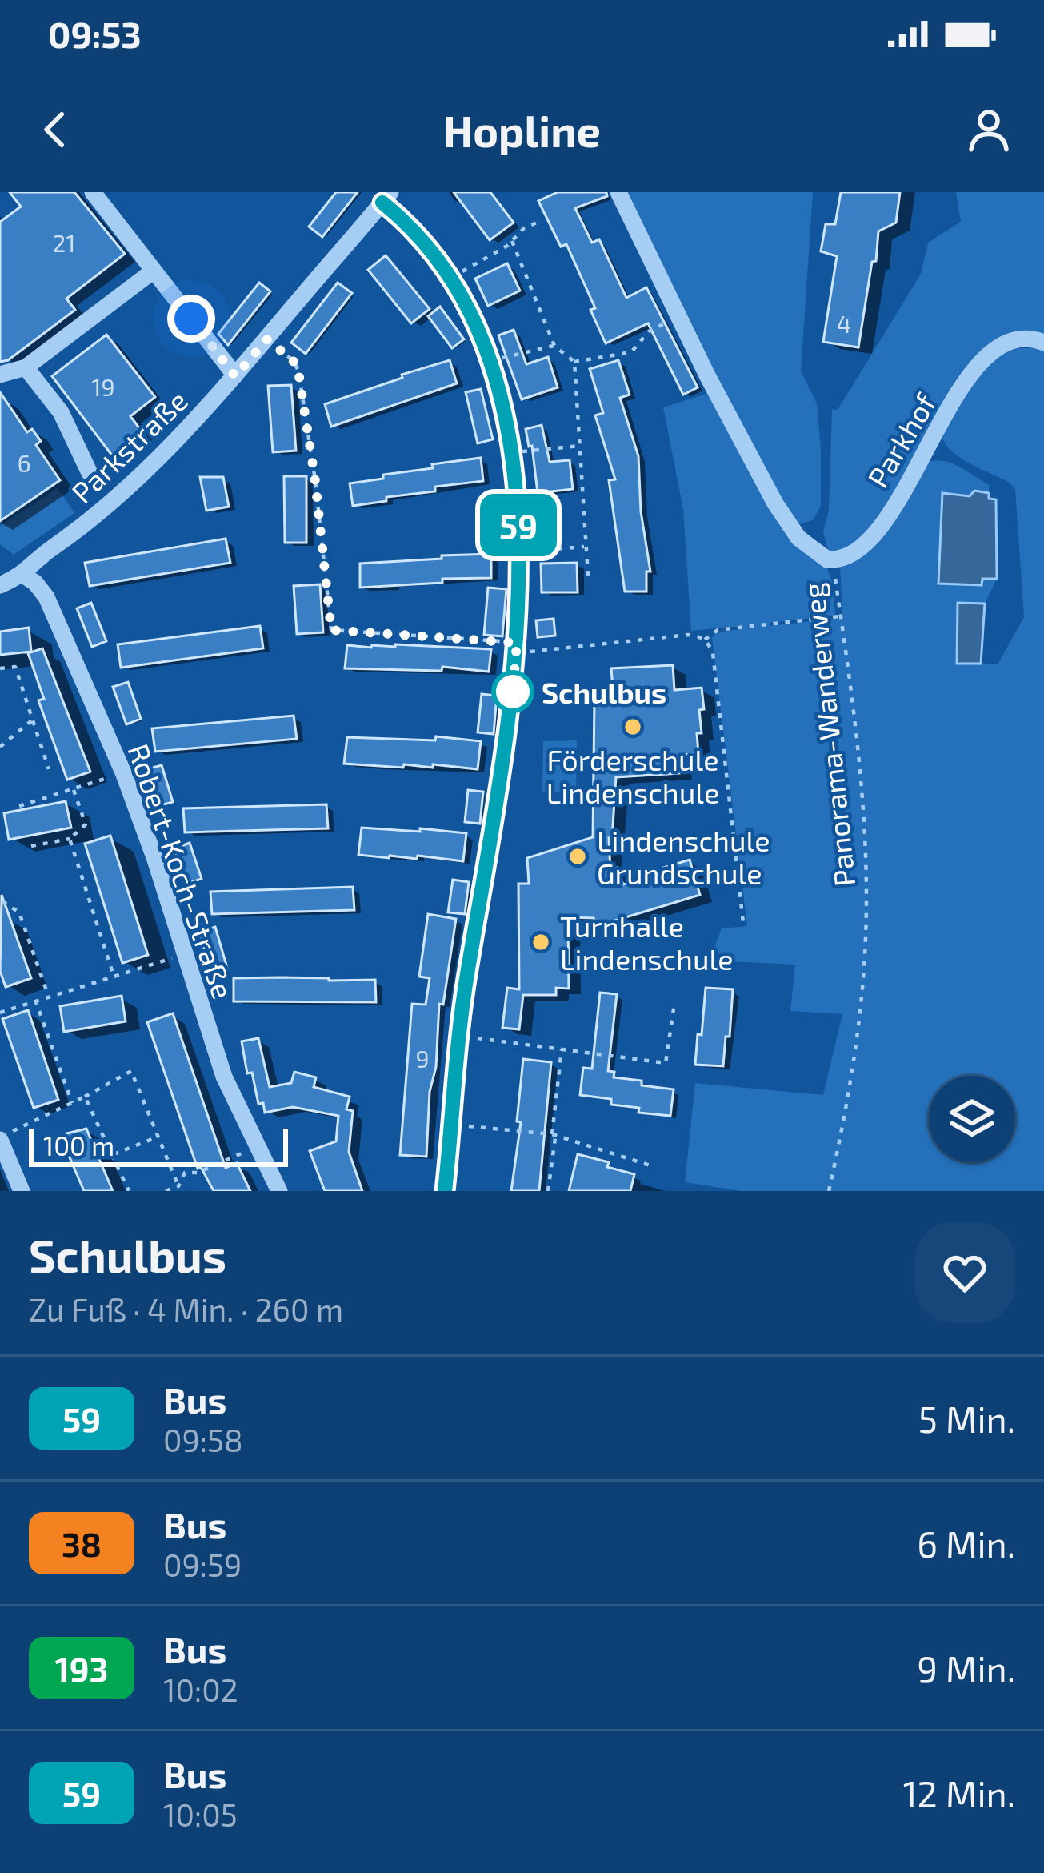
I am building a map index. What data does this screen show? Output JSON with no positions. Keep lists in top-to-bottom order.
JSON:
{
  "streets": {
    "street": ["Parkhof", "Parkstraße", "Robert-Koch-Straße"],
    "path": ["Panorama-Wanderweg"]
  },
  "crossings": [
    ["Parkhof", "Panorama-Wanderweg"],
    ["Parkstraße", "Robert-Koch-Straße"]
  ],
  "places": [
    "Schulbus",
    "Förderschule Lindenschule",
    "Lindenschule Grundschule",
    "Turnhalle Lindenschule"
  ],
  "lines": ["bus line 59"],
  "house_numbers": [
    "21",
    "4",
    "19",
    "6",
    "9"
  ],
  "scale_bar": "100 m",
  "page": {
    "status": "09:53",
    "header": "Hopline",
    "on_map": "59",
    "scale": "100 m",
    "heading": ["Schulbus", "Zu Fuß · 4 Min. · 260 m"],
    "list": [
      {
        "mark": "59",
        "name": "Bus",
        "note": "09:58",
        "value": "5 Min."
      },
      {
        "mark": "38",
        "name": "Bus",
        "note": "09:59",
        "value": "6 Min."
      },
      {
        "mark": "193",
        "name": "Bus",
        "note": "10:02",
        "value": "9 Min."
      },
      {
        "mark": "59",
        "name": "Bus",
        "note": "10:05",
        "value": "12 Min."
      }
    ]
  }
}
